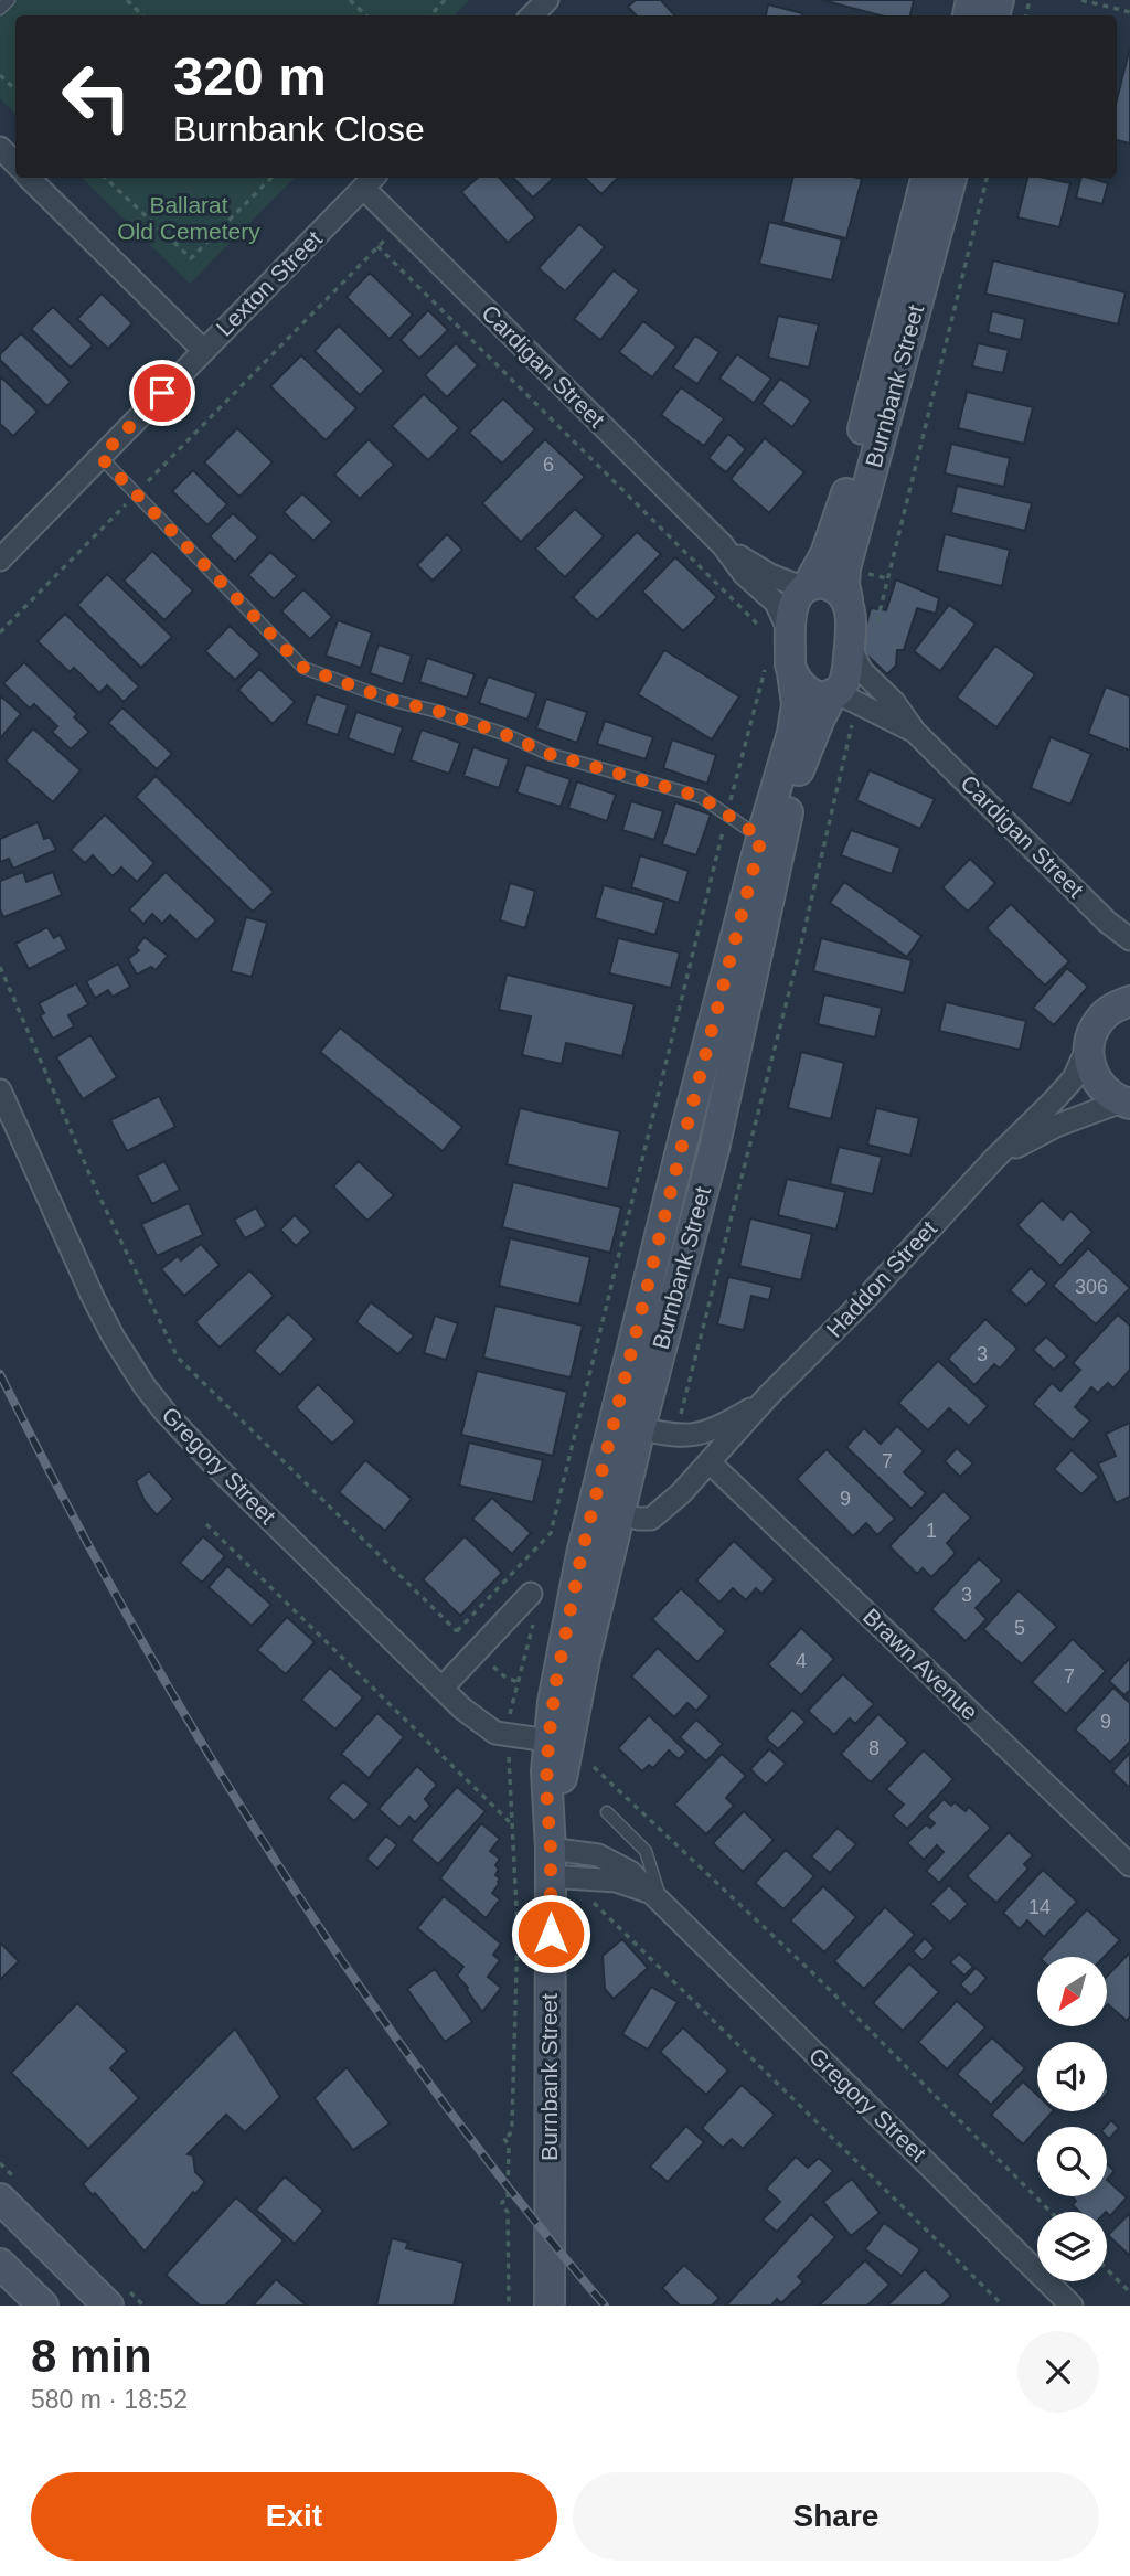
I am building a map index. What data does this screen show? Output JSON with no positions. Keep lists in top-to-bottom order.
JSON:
{
  "streets": {
    "main road": ["Burnbank Street"],
    "street": [
      "Lexton Street",
      "Cardigan Street",
      "Haddon Street",
      "Gregory Street",
      "Brawn Avenue"
    ]
  },
  "crossings": [
    ["Lexton Street", "Cardigan Street"],
    ["Cardigan Street", "Burnbank Street"],
    ["Burnbank Street", "Haddon Street"],
    ["Burnbank Street", "Gregory Street"],
    ["Haddon Street", "Brawn Avenue"]
  ],
  "parks": ["Ballarat Old Cemetery"],
  "house_numbers": [
    "6",
    "306",
    "3",
    "7",
    "9",
    "1",
    "3",
    "5",
    "4",
    "7",
    "9",
    "8",
    "14"
  ],
  "north": "bottom left",
  "page": {
    "turn": ["320 m", "Burnbank Close"],
    "heading": ["8 min", "580 m · 18:52"],
    "buttons": ["Exit", "Share"]
  }
}
